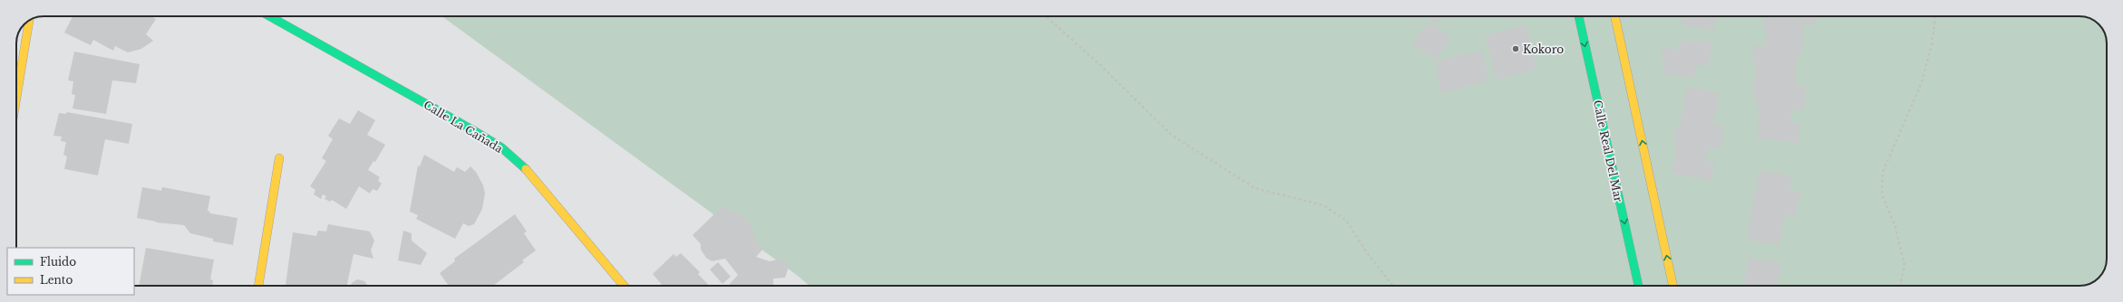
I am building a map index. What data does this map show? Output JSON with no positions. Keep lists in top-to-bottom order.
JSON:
{
  "streets": {
    "street": ["Calle La Cañada", "Calle Real Del Mar"]
  },
  "places": ["Kokoro"],
  "legend": ["Fluido", "Lento"]
}
